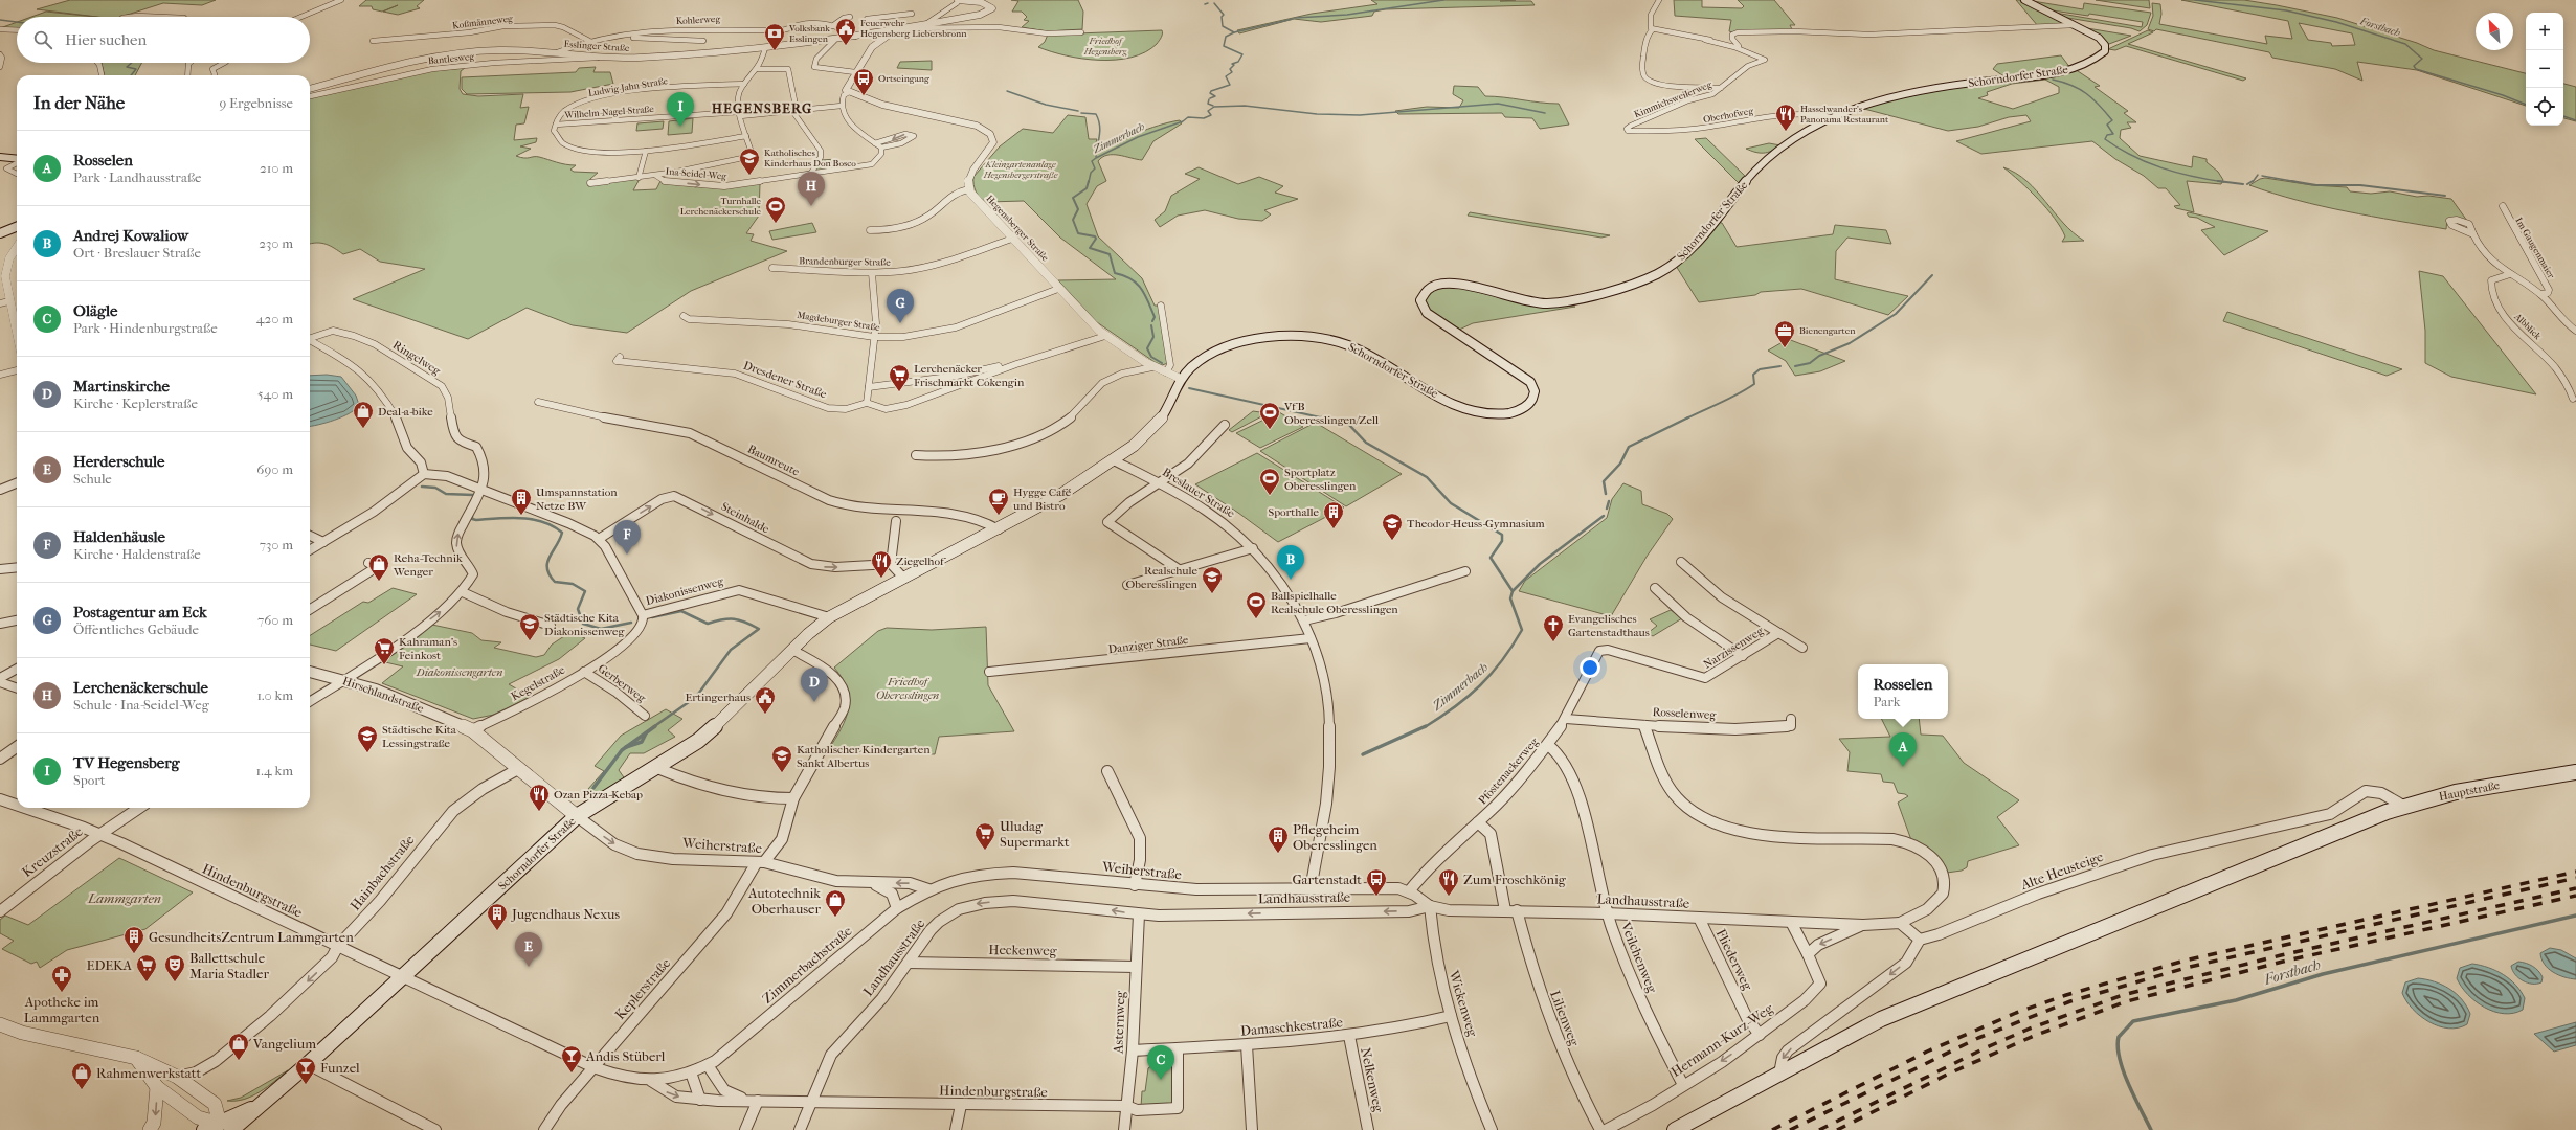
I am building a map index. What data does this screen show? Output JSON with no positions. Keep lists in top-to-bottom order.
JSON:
{
  "streets": {
    "main road": ["Schorndorfer Straße", "Hauptstraße"],
    "street": [
      "Kohlerweg",
      "Koßmänneweg",
      "Esslinger Straße",
      "Bantlesweg",
      "Ludwig-Jahn-Straße",
      "Kimmichsweilerweg",
      "Wilhelm-Nagel-Straße",
      "Oberhofweg",
      "Ina-Seidel-Weg",
      "Hegensberger Straße",
      "Im Gaugenmaier",
      "Brandenburger Straße",
      "Magdeburger Straße",
      "Albblick",
      "Ringelweg",
      "Dresdener Straße",
      "Baumreute",
      "Breslauer Straße",
      "Steinhalde",
      "Diakonissenweg",
      "Danziger Straße",
      "Narzissenweg",
      "Kegelstraße",
      "Gerberweg",
      "Hirschlandstraße",
      "Rosselenweg",
      "Pfostenackerweg",
      "Weiherstraße",
      "Kreuzstraße",
      "Alte Heusteige",
      "Hainbachstraße",
      "Hindenburgstraße",
      "Landhausstraße",
      "Heckenweg",
      "Veilchenweg",
      "Fliederweg",
      "Zimmerbachstraße",
      "Keplerstraße",
      "Wickenweg",
      "Lilienweg",
      "Asternweg",
      "Damaschkestraße",
      "Hermann-Kurz-Weg",
      "Nelkenweg"
    ]
  },
  "crossings": [
    ["Kohlerweg", "Koßmänneweg"],
    ["Kohlerweg", "Esslinger Straße"],
    ["Esslinger Straße", "Bantlesweg"],
    ["Schorndorfer Straße", "Kimmichsweilerweg"],
    ["Schorndorfer Straße", "Oberhofweg"],
    ["Schorndorfer Straße", "Hegensberger Straße"],
    ["Schorndorfer Straße", "Baumreute"],
    ["Schorndorfer Straße", "Breslauer Straße"],
    ["Schorndorfer Straße", "Diakonissenweg"],
    ["Schorndorfer Straße", "Hirschlandstraße"],
    ["Schorndorfer Straße", "Weiherstraße"],
    ["Schorndorfer Straße", "Hindenburgstraße"],
    ["Schorndorfer Straße", "Keplerstraße"],
    ["Ludwig-Jahn-Straße", "Wilhelm-Nagel-Straße"],
    ["Kimmichsweilerweg", "Oberhofweg"],
    ["Hegensberger Straße", "Brandenburger Straße"],
    ["Hegensberger Straße", "Magdeburger Straße"],
    ["Breslauer Straße", "Danziger Straße"],
    ["Breslauer Straße", "Weiherstraße"],
    ["Diakonissenweg", "Kegelstraße"],
    ["Narzissenweg", "Pfostenackerweg"],
    ["Kegelstraße", "Gerberweg"],
    ["Kegelstraße", "Hirschlandstraße"],
    ["Hirschlandstraße", "Weiherstraße"],
    ["Hirschlandstraße", "Hainbachstraße"],
    ["Rosselenweg", "Pfostenackerweg"],
    ["Rosselenweg", "Landhausstraße"],
    ["Pfostenackerweg", "Weiherstraße"],
    ["Pfostenackerweg", "Veilchenweg"],
    ["Pfostenackerweg", "Lilienweg"],
    ["Hauptstraße", "Alte Heusteige"],
    ["Weiherstraße", "Zimmerbachstraße"],
    ["Weiherstraße", "Keplerstraße"],
    ["Kreuzstraße", "Hindenburgstraße"],
    ["Hainbachstraße", "Hindenburgstraße"],
    ["Hindenburgstraße", "Landhausstraße"],
    ["Hindenburgstraße", "Zimmerbachstraße"],
    ["Hindenburgstraße", "Keplerstraße"],
    ["Hindenburgstraße", "Asternweg"],
    ["Hindenburgstraße", "Damaschkestraße"],
    ["Landhausstraße", "Heckenweg"],
    ["Landhausstraße", "Veilchenweg"],
    ["Landhausstraße", "Fliederweg"],
    ["Landhausstraße", "Wickenweg"],
    ["Landhausstraße", "Lilienweg"],
    ["Landhausstraße", "Asternweg"],
    ["Landhausstraße", "Hermann-Kurz-Weg"],
    ["Heckenweg", "Asternweg"],
    ["Veilchenweg", "Hermann-Kurz-Weg"],
    ["Fliederweg", "Hermann-Kurz-Weg"],
    ["Wickenweg", "Damaschkestraße"],
    ["Asternweg", "Damaschkestraße"],
    ["Damaschkestraße", "Nelkenweg"]
  ],
  "one_way": ["Steinhalde", "Hainbachstraße"],
  "districts": ["HEGENSBERG"],
  "water": ["Forstbach", "Zimmerbach"],
  "parks": [
    "Friedhof Hegensberg",
    "Kleingartenanlage Hegensbergerstraße",
    "Diakonissengarten",
    "Friedhof Oberesslingen",
    "Lammgarten"
  ],
  "places": {
    "public building": ["Feuerwehr Hegensberg-Liebersbronn", "Ertingerhaus"],
    "bank": ["Volksbank Esslingen"],
    "bus stop": ["Ortseingang", "Gartenstadt"],
    "restaurant": [
      "Hasselwander's Panorama-Restaurant",
      "Ziegelhof",
      "Ozan Pizza-Kebap",
      "Zum Froschkönig"
    ],
    "school or university": [
      "Katholisches Kinderhaus Don Bosco",
      "Theodor-Heuss-Gymnasium",
      "Realschule Oberesslingen",
      "Städtische Kita Diakonissenweg",
      "Städtische Kita Lessingstraße",
      "Katholischer Kindergarten Sankt Albertus"
    ],
    "sports": [
      "Turnhalle Lerchenäckerschule",
      "VfB Oberesslingen/Zell",
      "Sportplatz Oberesslingen",
      "Ballspielhalle Realschule Oberesslingen"
    ],
    "office": ["Bienengarten"],
    "supermarket": [
      "Lerchenäcker Frischmarkt Cokengin",
      "Kahraman's Feinkost",
      "Uludag Supermarkt",
      "EDEKA"
    ],
    "shop": [
      "Deal-a-bike",
      "Reha-Technik Wenger",
      "Autotechnik Oberhauser",
      "Vangelium",
      "Rahmenwerkstatt"
    ],
    "building": [
      "Umspannstation Netze BW",
      "Sporthalle",
      "Pflegeheim Oberesslingen",
      "Jugendhaus Nexus",
      "GesundheitsZentrum Lammgarten"
    ],
    "cafe": ["Hygge Café und Bistro"],
    "church": ["Evangelisches Gartenstadthaus"],
    "theatre": ["Ballettschule Maria Stadler"],
    "pharmacy": ["Apotheke im Lammgarten"],
    "bar": ["Andis Stüberl", "Funzel"]
  },
  "north": "top left",
  "page": {
    "map_buttons": ["+", "−"],
    "search": "Hier suchen",
    "heading": ["In der Nähe", "9 Ergebnisse"],
    "pins": [
      "I",
      "H",
      "G",
      "F",
      "B",
      "D",
      "A",
      "E",
      "C"
    ],
    "list": [
      {
        "mark": "A",
        "name": "Rosselen",
        "note": "Park · Landhausstraße",
        "value": "210 m"
      },
      {
        "mark": "B",
        "name": "Andrej Kowaliow",
        "note": "Ort · Breslauer Straße",
        "value": "230 m"
      },
      {
        "mark": "C",
        "name": "Olägle",
        "note": "Park · Hindenburgstraße",
        "value": "420 m"
      },
      {
        "mark": "D",
        "name": "Martinskirche",
        "note": "Kirche · Keplerstraße",
        "value": "540 m"
      },
      {
        "mark": "E",
        "name": "Herderschule",
        "note": "Schule",
        "value": "690 m"
      },
      {
        "mark": "F",
        "name": "Haldenhäusle",
        "note": "Kirche · Haldenstraße",
        "value": "730 m"
      },
      {
        "mark": "G",
        "name": "Postagentur am Eck",
        "note": "Öffentliches Gebäude",
        "value": "760 m"
      },
      {
        "mark": "H",
        "name": "Lerchenäckerschule",
        "note": "Schule · Ina-Seidel-Weg",
        "value": "1.0 km"
      },
      {
        "mark": "I",
        "name": "TV Hegensberg",
        "note": "Sport",
        "value": "1.4 km"
      }
    ],
    "popup": ["Rosselen", "Park"]
  }
}
